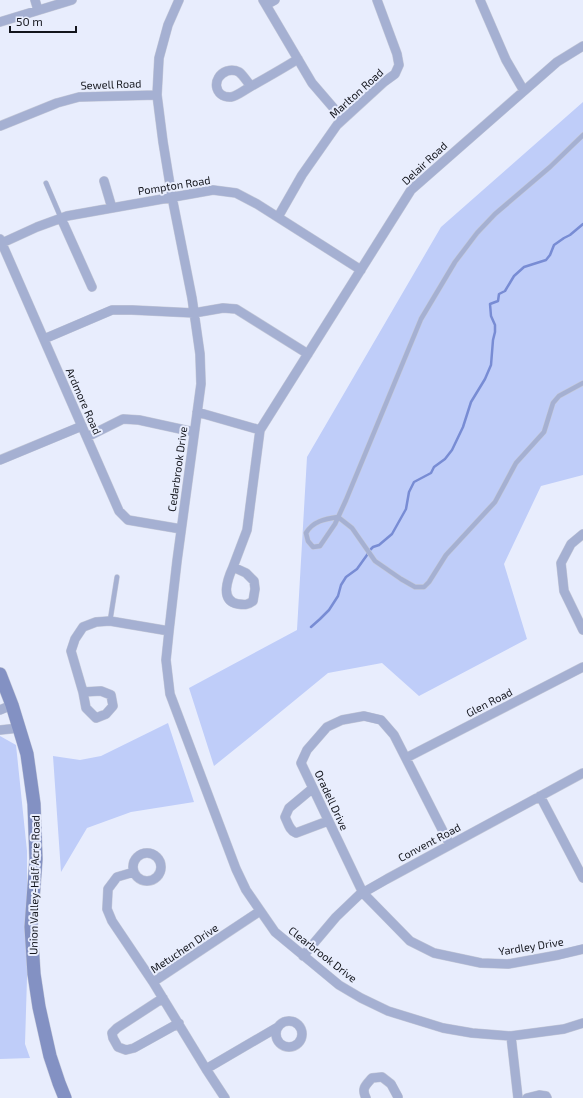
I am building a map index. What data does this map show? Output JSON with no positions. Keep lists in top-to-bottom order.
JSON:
{
  "streets": {
    "street": [
      "Sewell Road",
      "Marlton Road",
      "Delair Road",
      "Pompton Road",
      "Ardmore Road",
      "Cedarbrook Drive",
      "Glen Road",
      "Oradell Drive",
      "Convent Road",
      "Union Valley-Half Acre Road",
      "Yardley Drive",
      "Metuchen Drive",
      "Clearbrook Drive"
    ]
  },
  "crossings": [
    ["Marlton Road", "Pompton Road"],
    ["Delair Road", "Pompton Road"],
    ["Pompton Road", "Ardmore Road"],
    ["Pompton Road", "Cedarbrook Drive"],
    ["Ardmore Road", "Cedarbrook Drive"],
    ["Cedarbrook Drive", "Clearbrook Drive"],
    ["Glen Road", "Oradell Drive"],
    ["Oradell Drive", "Convent Road"],
    ["Oradell Drive", "Yardley Drive"],
    ["Convent Road", "Yardley Drive"],
    ["Convent Road", "Clearbrook Drive"],
    ["Metuchen Drive", "Clearbrook Drive"]
  ],
  "scale_bar": "50 m"
}
